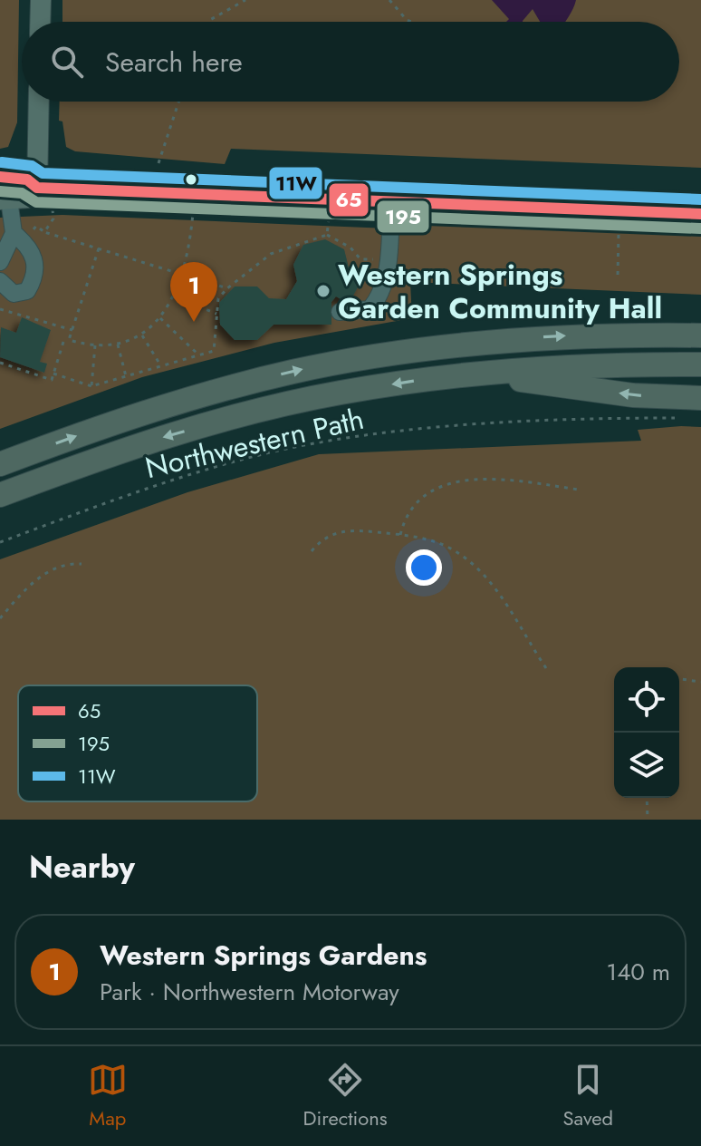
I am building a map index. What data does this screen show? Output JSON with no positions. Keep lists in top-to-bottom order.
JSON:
{
  "streets": {
    "path": ["Northwestern Path"]
  },
  "places": ["Western Springs Garden Community Hall"],
  "lines": ["transit line 11W", "transit line 65", "transit line 195"],
  "legend": ["65", "195", "11W"],
  "page": {
    "search": "Search here",
    "pins": "1",
    "heading": "Nearby",
    "list": [
      {
        "mark": "1",
        "name": "Western Springs Gardens",
        "note": "Park · Northwestern Motorway",
        "value": "140 m"
      }
    ],
    "nav": ["Map", "Directions", "Saved"]
  }
}
